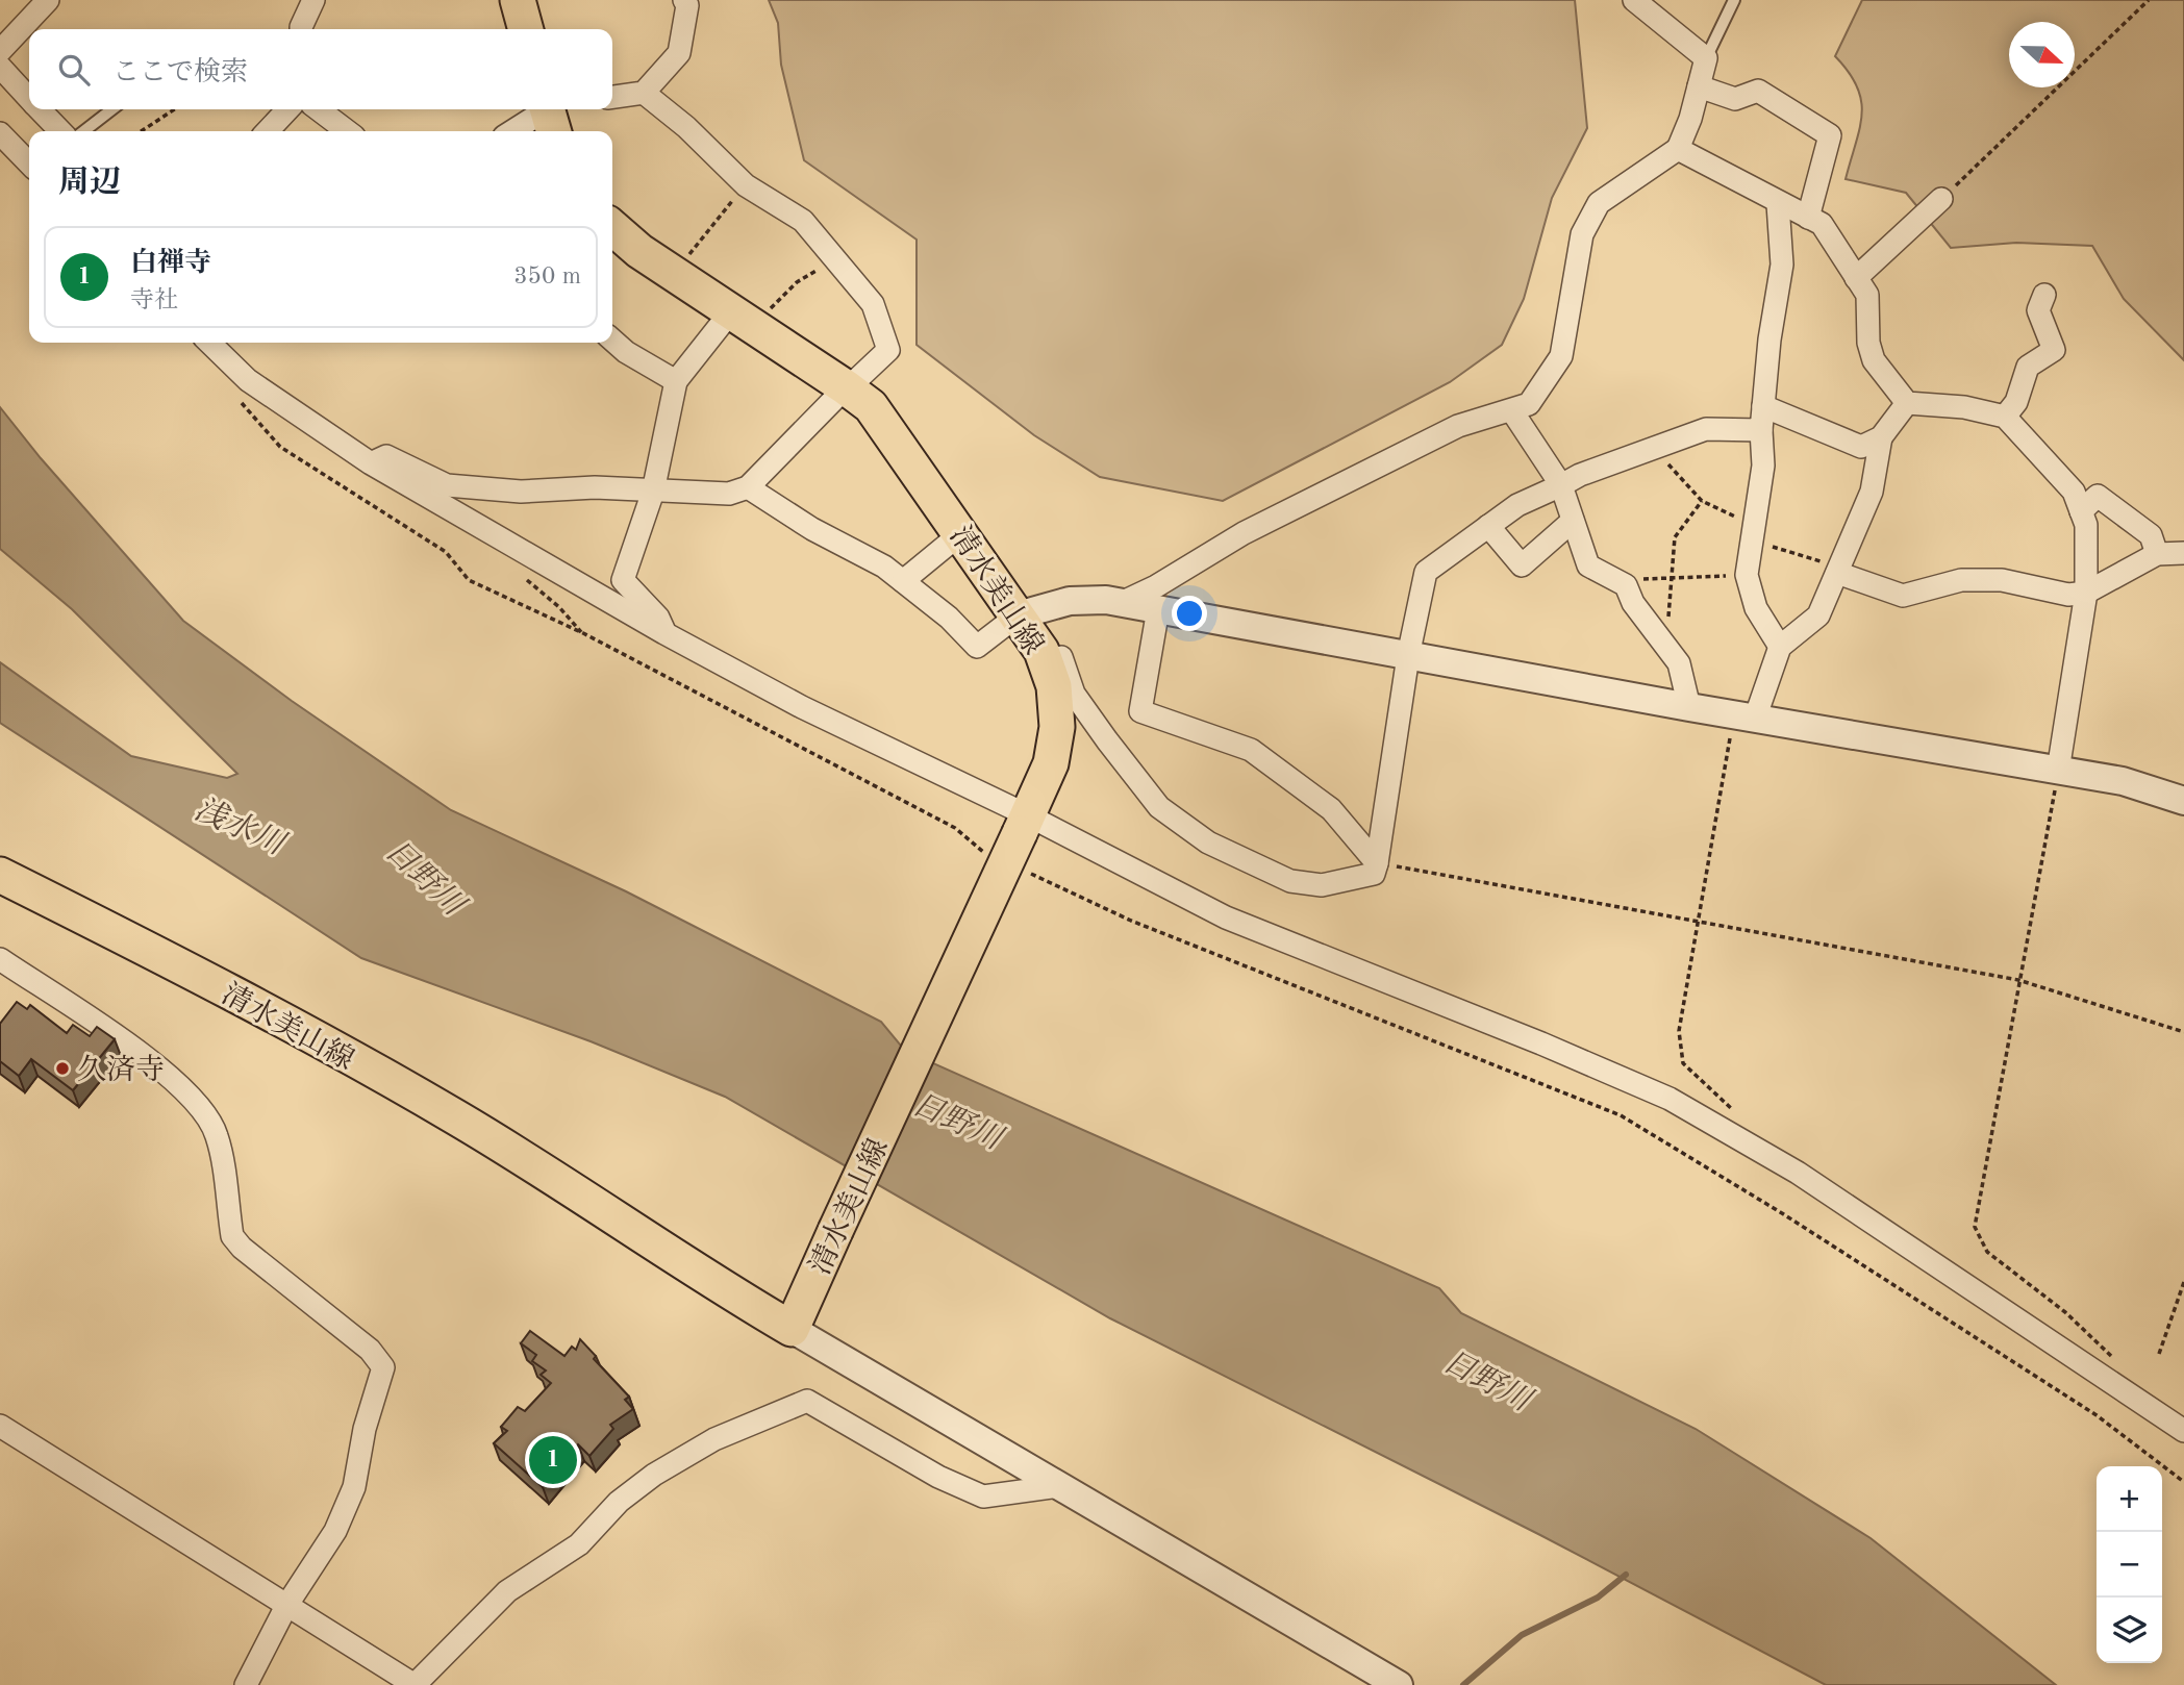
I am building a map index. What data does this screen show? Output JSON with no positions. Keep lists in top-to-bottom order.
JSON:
{
  "streets": {
    "main road": ["清水美山線"]
  },
  "water": ["浅水川", "日野川"],
  "places": ["久済寺"],
  "north": "right",
  "page": {
    "search": "ここで検索",
    "heading": "周辺",
    "list": [
      {
        "mark": "1",
        "name": "白禅寺",
        "note": "寺社",
        "value": "350 m"
      }
    ],
    "pins": "1",
    "map_buttons": ["+", "−"]
  }
}
